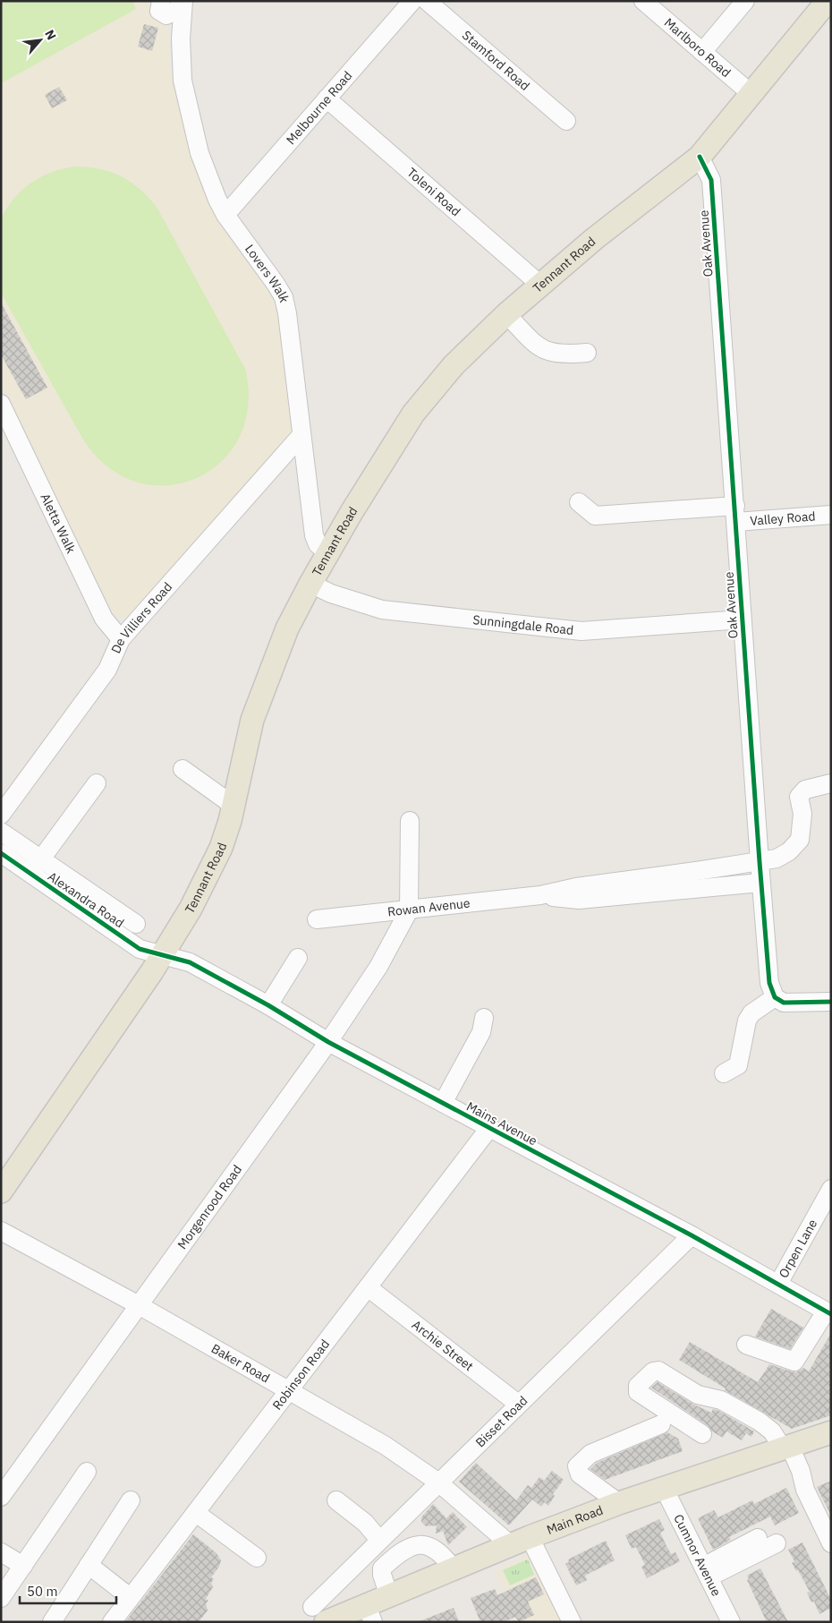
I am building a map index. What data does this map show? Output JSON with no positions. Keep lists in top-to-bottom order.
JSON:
{
  "streets": {
    "main road": ["Tennant Road", "Main Road"],
    "street": [
      "Marlboro Road",
      "Stamford Road",
      "Melbourne Road",
      "Toleni Road",
      "Oak Avenue",
      "Lovers Walk",
      "Valley Road",
      "Aletta Walk",
      "De Villiers Road",
      "Sunningdale Road",
      "Alexandra Road",
      "Rowan Avenue",
      "Mains Avenue",
      "Morgenrood Road",
      "Orpen Lane",
      "Archie Street",
      "Baker Road",
      "Robinson Road",
      "Bisset Road",
      "Cumnor Avenue"
    ]
  },
  "crossings": [
    ["Marlboro Road", "Tennant Road"],
    ["Melbourne Road", "Toleni Road"],
    ["Melbourne Road", "Lovers Walk"],
    ["Toleni Road", "Tennant Road"],
    ["Oak Avenue", "Tennant Road"],
    ["Oak Avenue", "Valley Road"],
    ["Oak Avenue", "Sunningdale Road"],
    ["Oak Avenue", "Rowan Avenue"],
    ["Tennant Road", "Lovers Walk"],
    ["Tennant Road", "Sunningdale Road"],
    ["Tennant Road", "Alexandra Road"],
    ["Tennant Road", "Mains Avenue"],
    ["Lovers Walk", "De Villiers Road"],
    ["Aletta Walk", "De Villiers Road"],
    ["Alexandra Road", "Mains Avenue"],
    ["Rowan Avenue", "Morgenrood Road"],
    ["Mains Avenue", "Morgenrood Road"],
    ["Mains Avenue", "Orpen Lane"],
    ["Mains Avenue", "Robinson Road"],
    ["Mains Avenue", "Bisset Road"],
    ["Morgenrood Road", "Baker Road"],
    ["Archie Street", "Robinson Road"],
    ["Archie Street", "Bisset Road"],
    ["Baker Road", "Robinson Road"],
    ["Baker Road", "Bisset Road"],
    ["Baker Road", "Main Road"],
    ["Bisset Road", "Main Road"],
    ["Main Road", "Cumnor Avenue"]
  ],
  "scale_bar": "50 m",
  "north": "top right"
}
